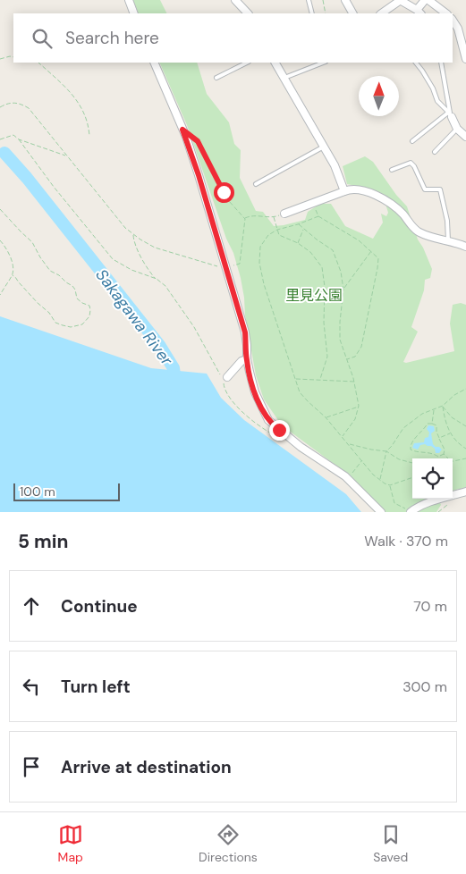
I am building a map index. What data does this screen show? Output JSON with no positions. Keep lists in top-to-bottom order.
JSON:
{
  "water": ["Sakagawa River"],
  "parks": ["里見公園"],
  "scale_bar": "100 m",
  "north": "top",
  "page": {
    "search": "Search here",
    "scale": "100 m",
    "heading": ["5 min", "Walk · 370 m"],
    "list": [
      ["Continue", "70 m"],
      ["Turn left", "300 m"],
      "Arrive at destination"
    ],
    "nav": ["Map", "Directions", "Saved"]
  }
}
